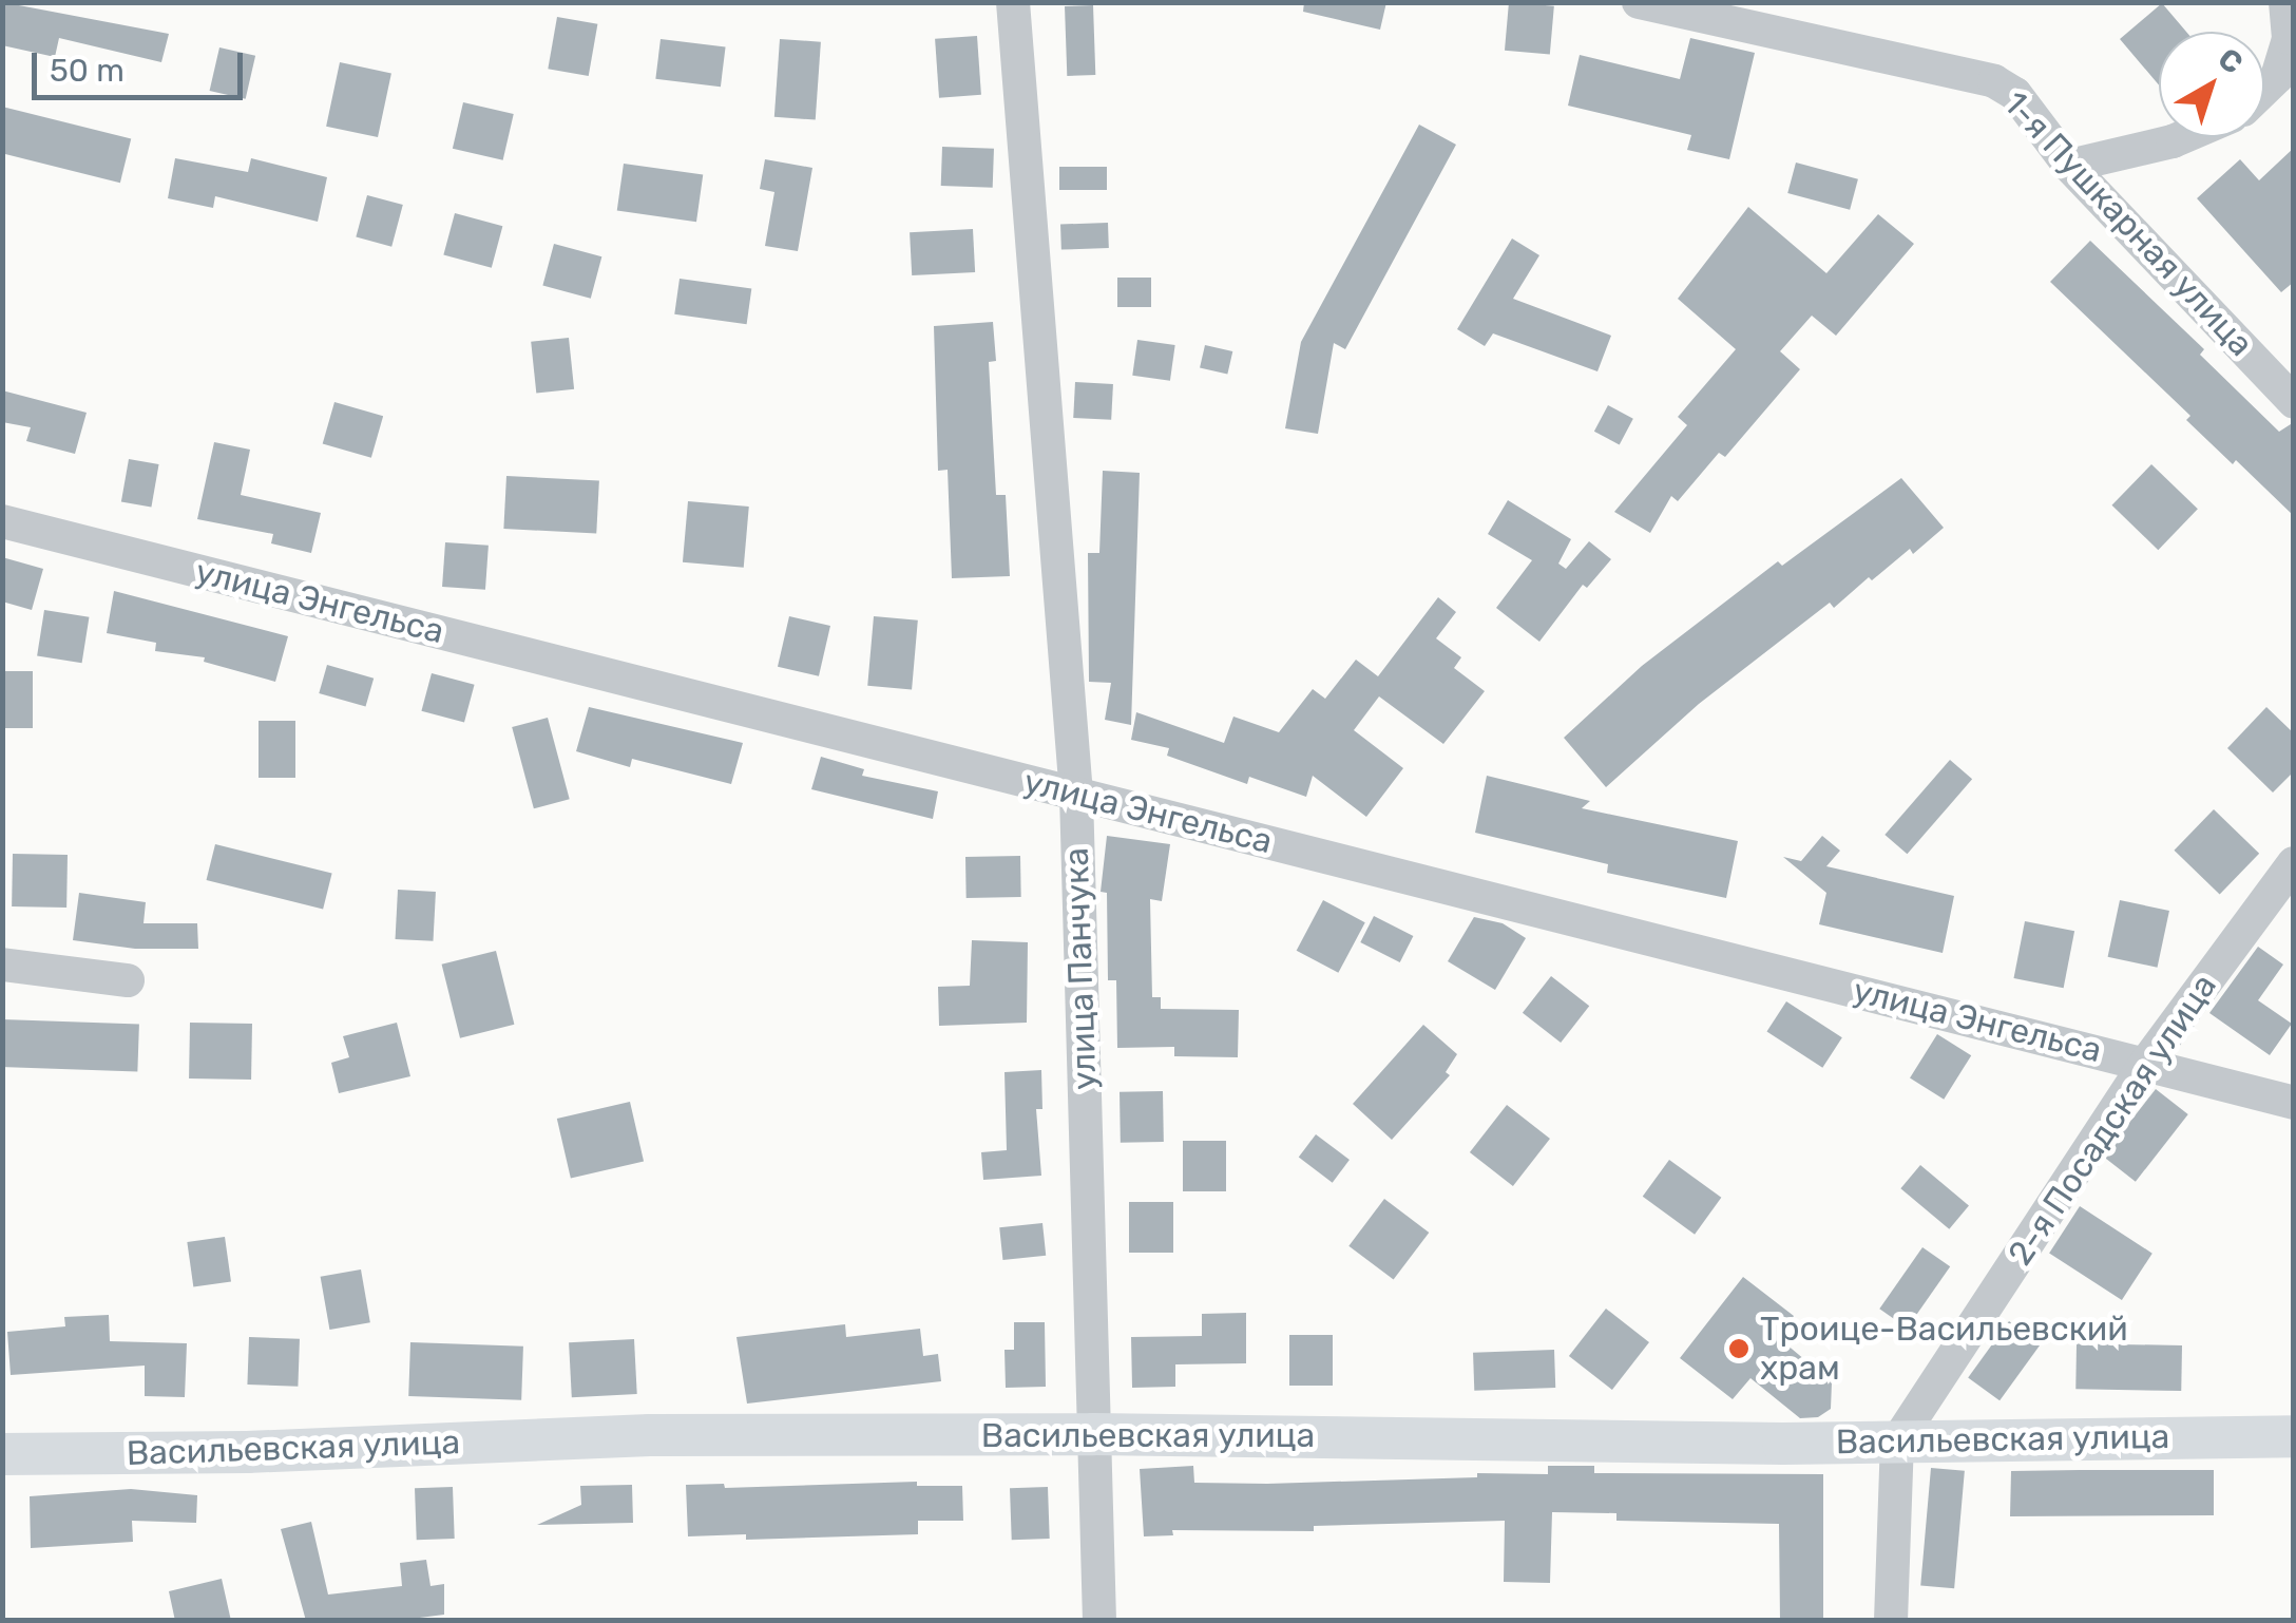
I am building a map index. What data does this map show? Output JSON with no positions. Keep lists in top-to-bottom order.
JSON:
{
  "streets": {
    "main road": ["Васильевская улица"],
    "street": [
      "1-я Пушкарная улица",
      "улица Энгельса",
      "улица Панчука",
      "2-я Посадская улица"
    ]
  },
  "crossings": [
    ["улица Энгельса", "улица Панчука"],
    ["улица Энгельса", "2-я Посадская улица"],
    ["улица Панчука", "Васильевская улица"],
    ["2-я Посадская улица", "Васильевская улица"]
  ],
  "places": ["Троице-Васильевский храм"],
  "scale_bar": "50 m",
  "north": "top right"
}
